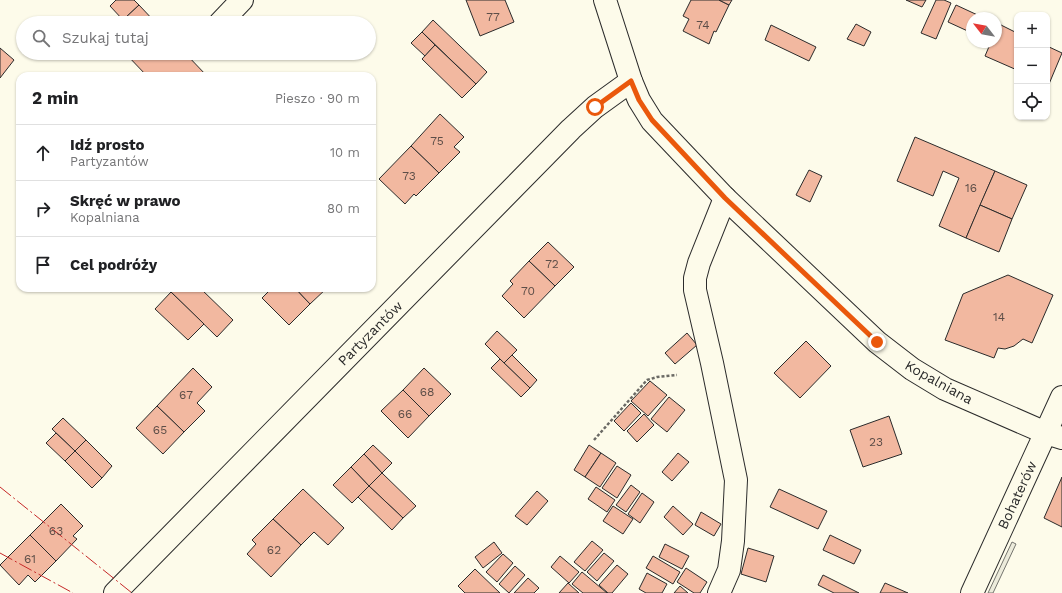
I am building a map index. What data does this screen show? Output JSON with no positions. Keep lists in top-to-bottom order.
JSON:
{
  "streets": {
    "street": ["Partyzantów", "Kopalniana", "Bohaterów"]
  },
  "crossings": [
    ["Partyzantów", "Kopalniana"],
    ["Kopalniana", "Bohaterów"]
  ],
  "house_numbers": [
    "77",
    "74",
    "75",
    "73",
    "16",
    "72",
    "70",
    "14",
    "68",
    "67",
    "66",
    "65",
    "23",
    "63",
    "62",
    "61"
  ],
  "north": "top left",
  "page": {
    "map_buttons": ["+", "−"],
    "search": "Szukaj tutaj",
    "heading": ["2 min", "Pieszo · 90 m"],
    "list": [
      ["Idź prosto", "Partyzantów", "10 m"],
      ["Skręć w prawo", "Kopalniana", "80 m"],
      "Cel podróży"
    ]
  }
}
